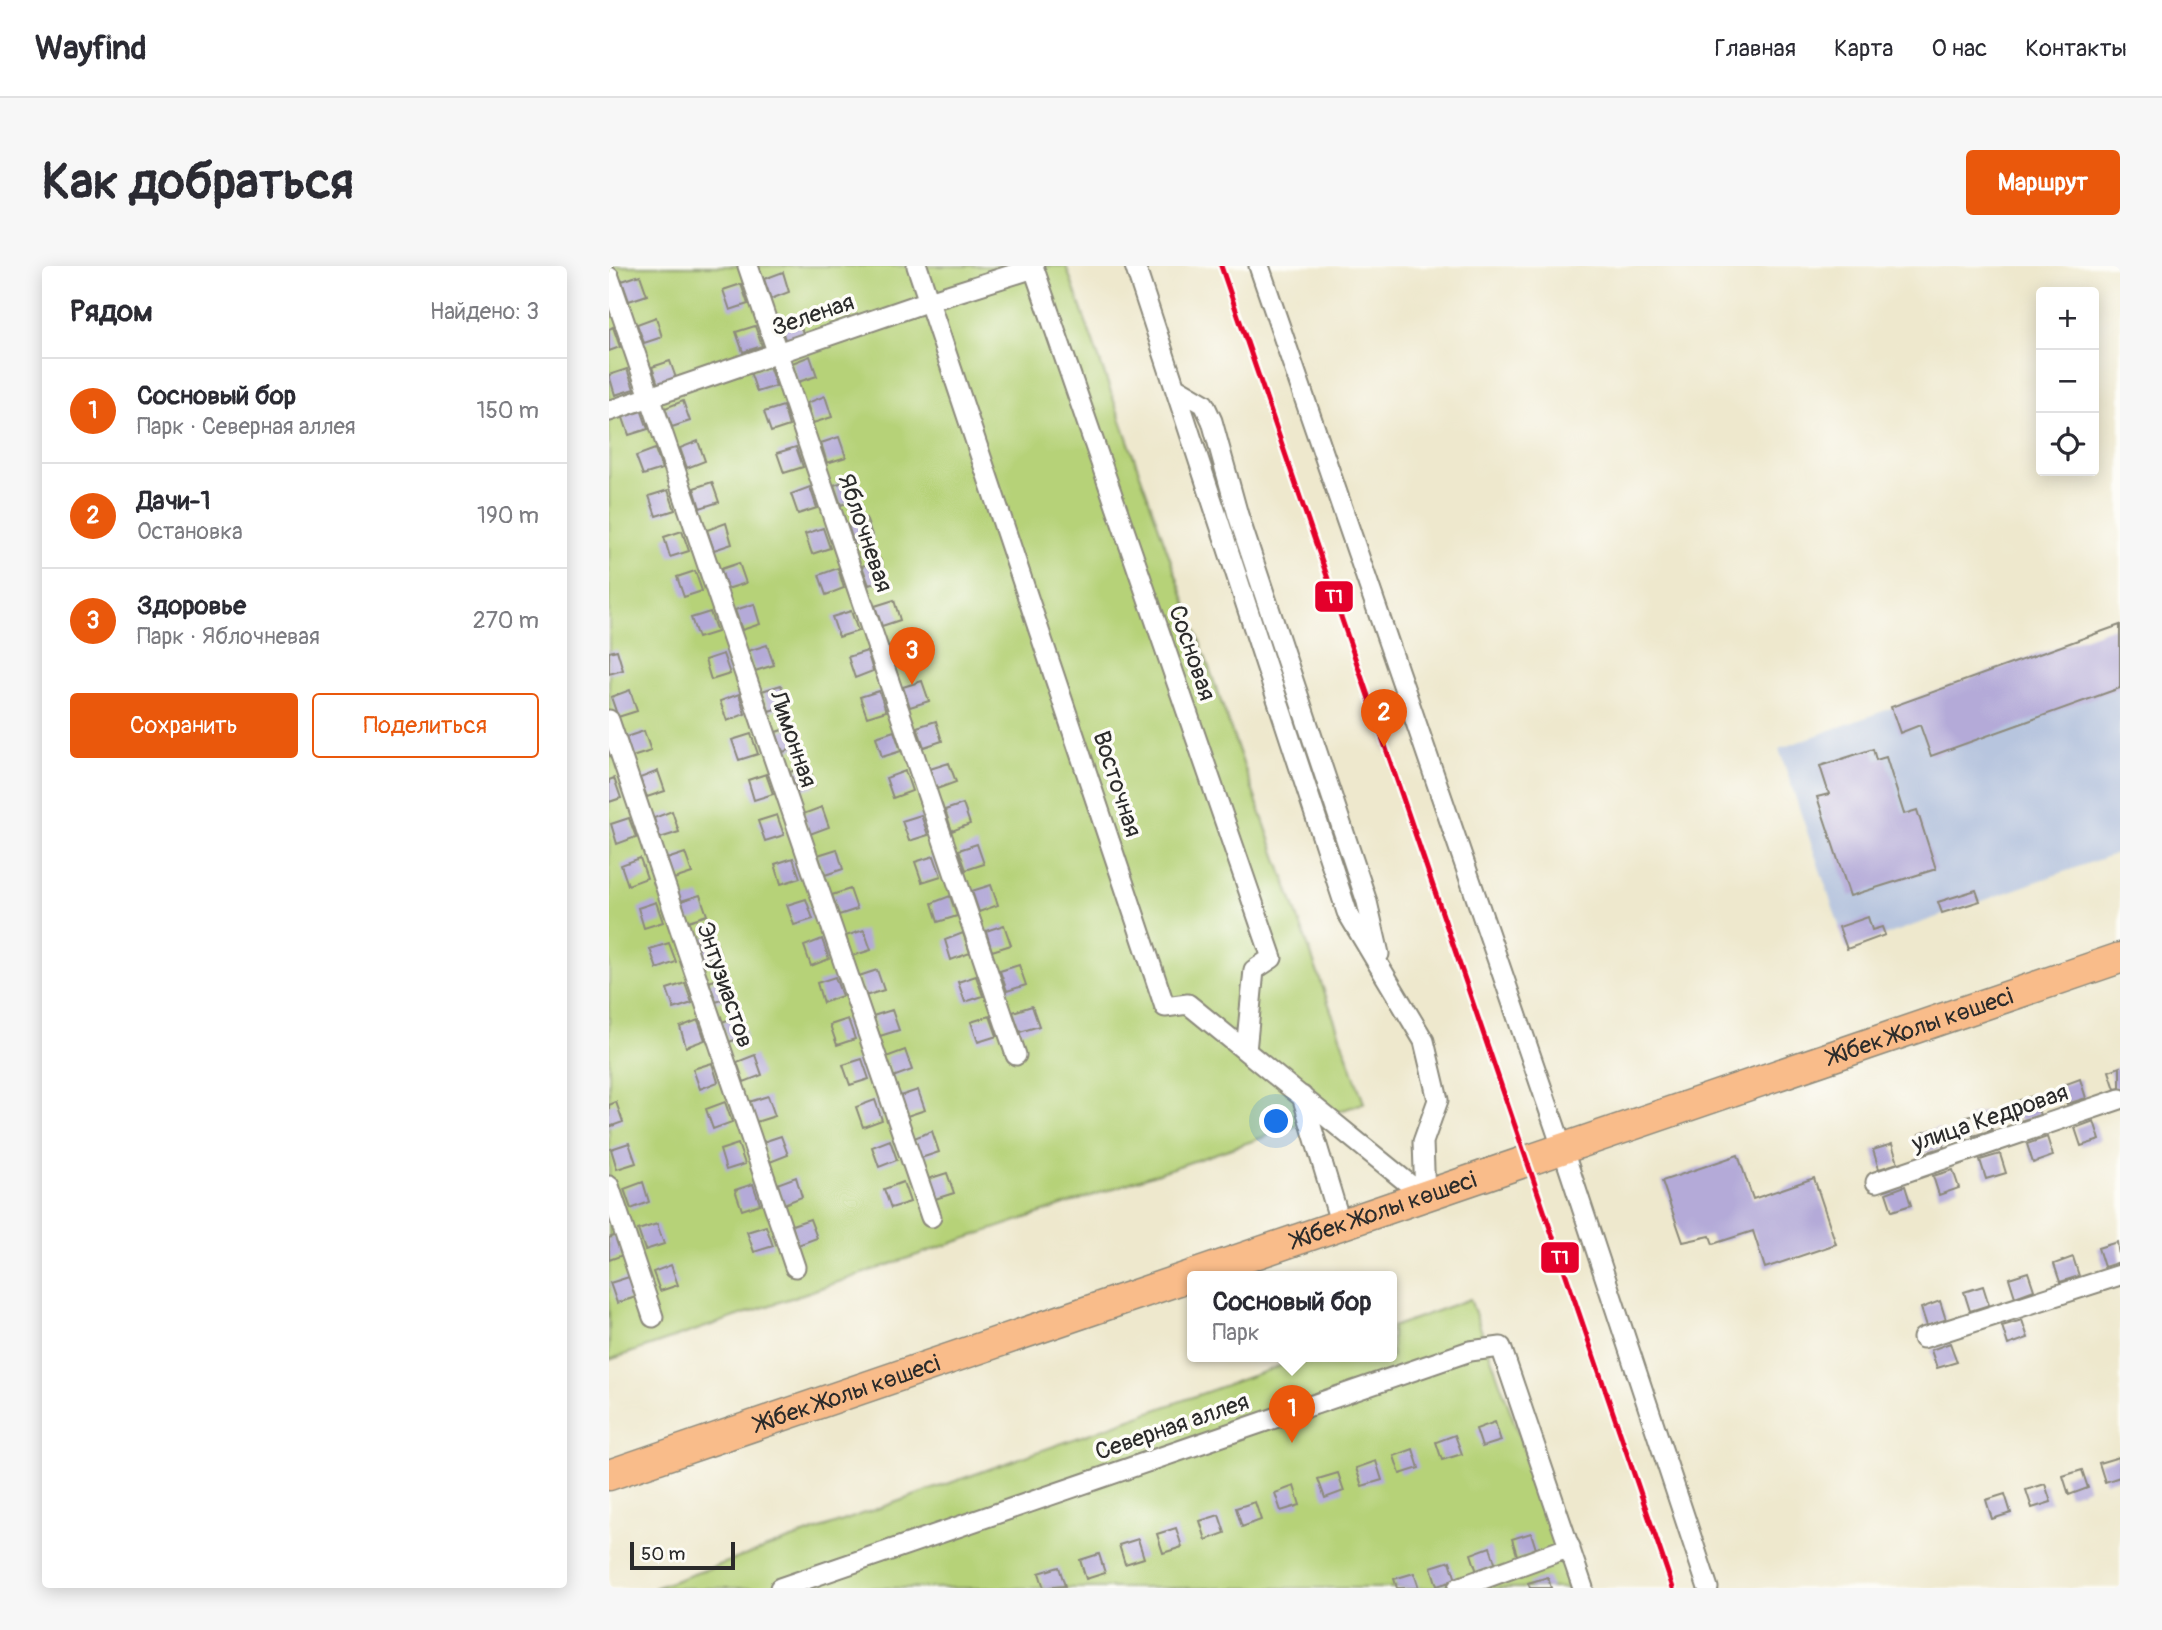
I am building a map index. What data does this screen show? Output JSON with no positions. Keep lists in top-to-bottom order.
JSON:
{
  "streets": {
    "highway": ["Жібек Жолы көшесі"],
    "street": [
      "Зеленая",
      "Яблочневая",
      "Сосновая",
      "Лимонная",
      "Восточная",
      "Энтузиастов",
      "улица Кедровая",
      "Северная аллея"
    ]
  },
  "crossings": [
    ["Зеленая", "Яблочневая"],
    ["Зеленая", "Сосновая"],
    ["Зеленая", "Лимонная"],
    ["Зеленая", "Восточная"],
    ["Сосновая", "Восточная"],
    ["Восточная", "Жібек Жолы көшесі"]
  ],
  "lines": ["transit line T1"],
  "scale_bar": "50 m",
  "page": {
    "header": "Wayfind",
    "nav": [
      "Главная",
      "Карта",
      "О нас",
      "Контакты"
    ],
    "buttons": [
      "Маршрут",
      ["Сохранить", "Поделиться"]
    ],
    "title": "Как добраться",
    "heading": ["Рядом", "Найдено: 3"],
    "map_buttons": ["+", "−"],
    "list": [
      {
        "mark": "1",
        "name": "Сосновый бор",
        "note": "Парк · Северная аллея",
        "value": "150 m"
      },
      {
        "mark": "2",
        "name": "Дачи-1",
        "note": "Остановка",
        "value": "190 m"
      },
      {
        "mark": "3",
        "name": "Здоровье",
        "note": "Парк · Яблочневая",
        "value": "270 m"
      }
    ],
    "pins": ["3", "2", "1"],
    "popup": ["Сосновый бор", "Парк"],
    "scale": "50 m"
  }
}
